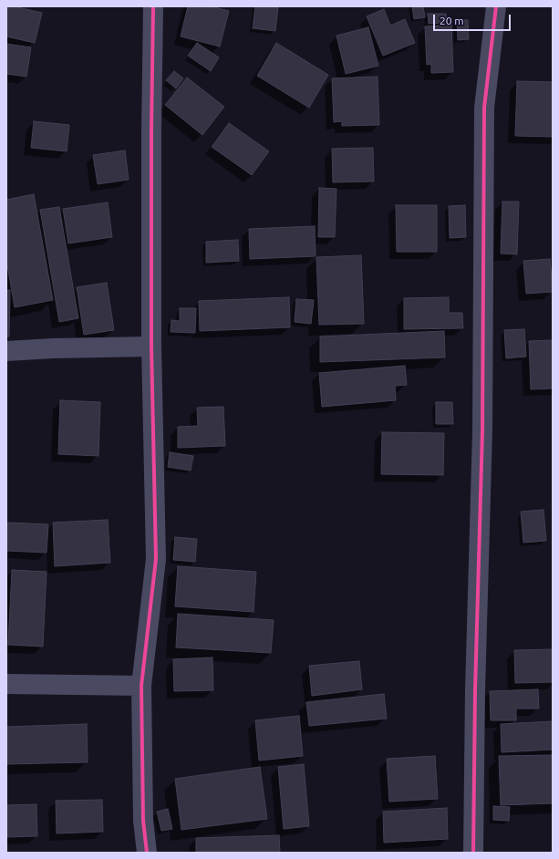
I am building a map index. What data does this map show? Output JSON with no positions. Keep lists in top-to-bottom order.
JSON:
{
  "scale_bar": "20 m"
}
